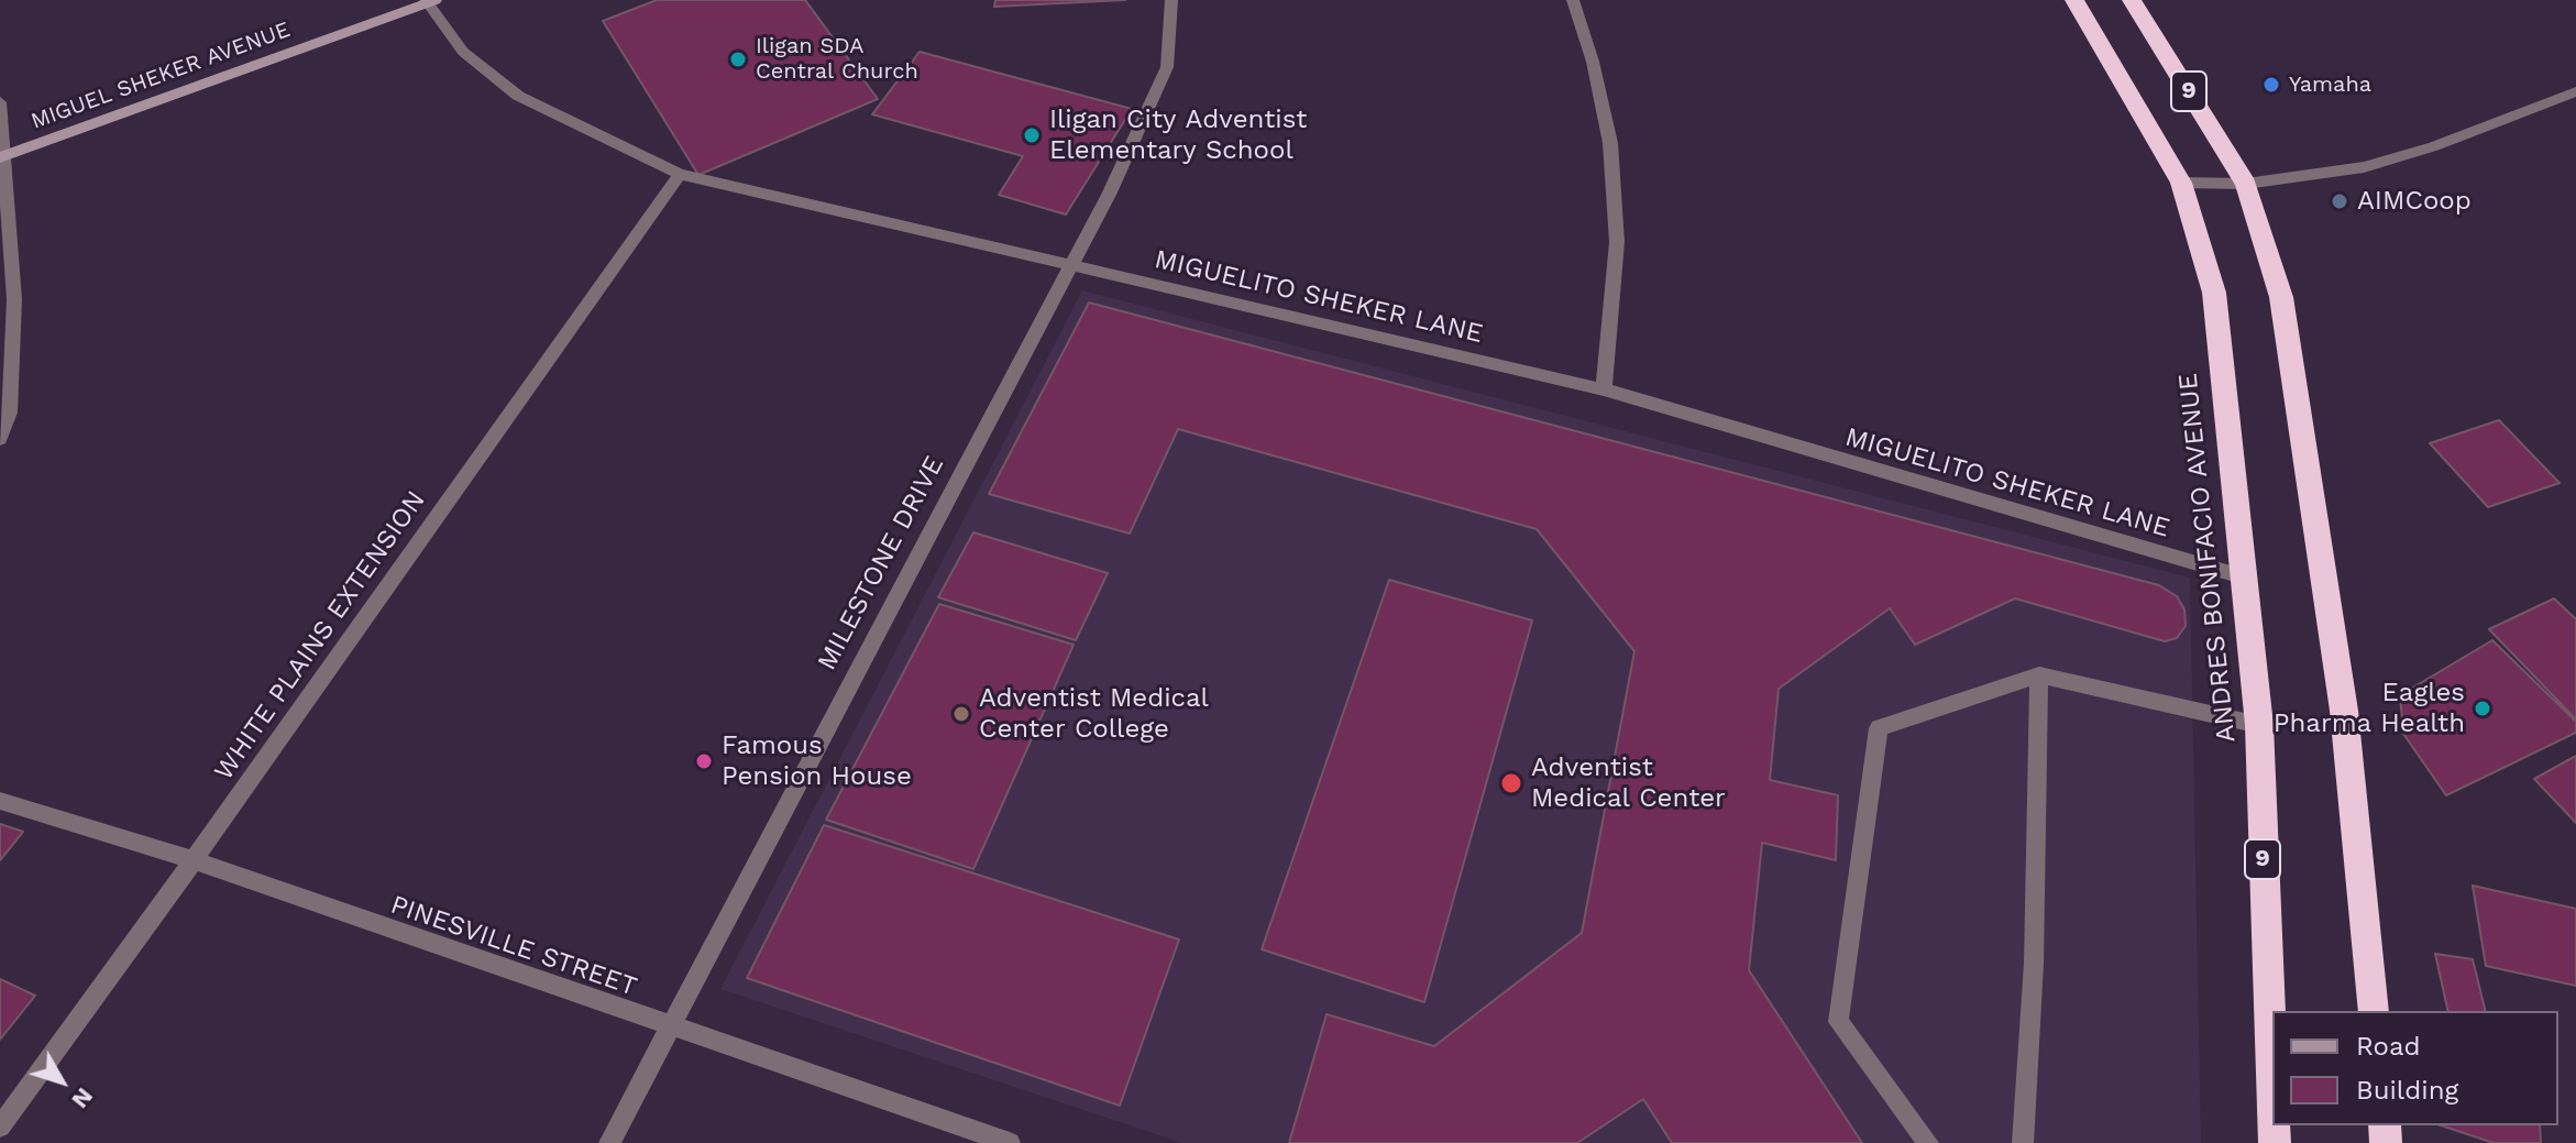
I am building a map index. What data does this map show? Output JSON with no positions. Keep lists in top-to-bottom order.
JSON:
{
  "streets": {
    "highway": ["9", "ANDRES BONIFACIO AVENUE"],
    "street": [
      "MIGUEL SHEKER AVENUE",
      "MIGUELITO SHEKER LANE",
      "MILESTONE DRIVE",
      "WHITE PLAINS EXTENSION",
      "PINESVILLE STREET"
    ]
  },
  "crossings": [
    ["MIGUEL SHEKER AVENUE", "MIGUELITO SHEKER LANE"],
    ["MIGUELITO SHEKER LANE", "ANDRES BONIFACIO AVENUE"],
    ["MIGUELITO SHEKER LANE", "MILESTONE DRIVE"],
    ["MIGUELITO SHEKER LANE", "WHITE PLAINS EXTENSION"],
    ["MILESTONE DRIVE", "PINESVILLE STREET"],
    ["WHITE PLAINS EXTENSION", "PINESVILLE STREET"]
  ],
  "places": [
    "Iligan SDA Central Church",
    "Yamaha",
    "Iligan City Adventist Elementary School",
    "AIMCoop",
    "Eagles Pharma Health",
    "Adventist Medical Center College",
    "Famous Pension House",
    "Adventist Medical Center"
  ],
  "legend": ["Road", "Building"],
  "north": "bottom right"
}
